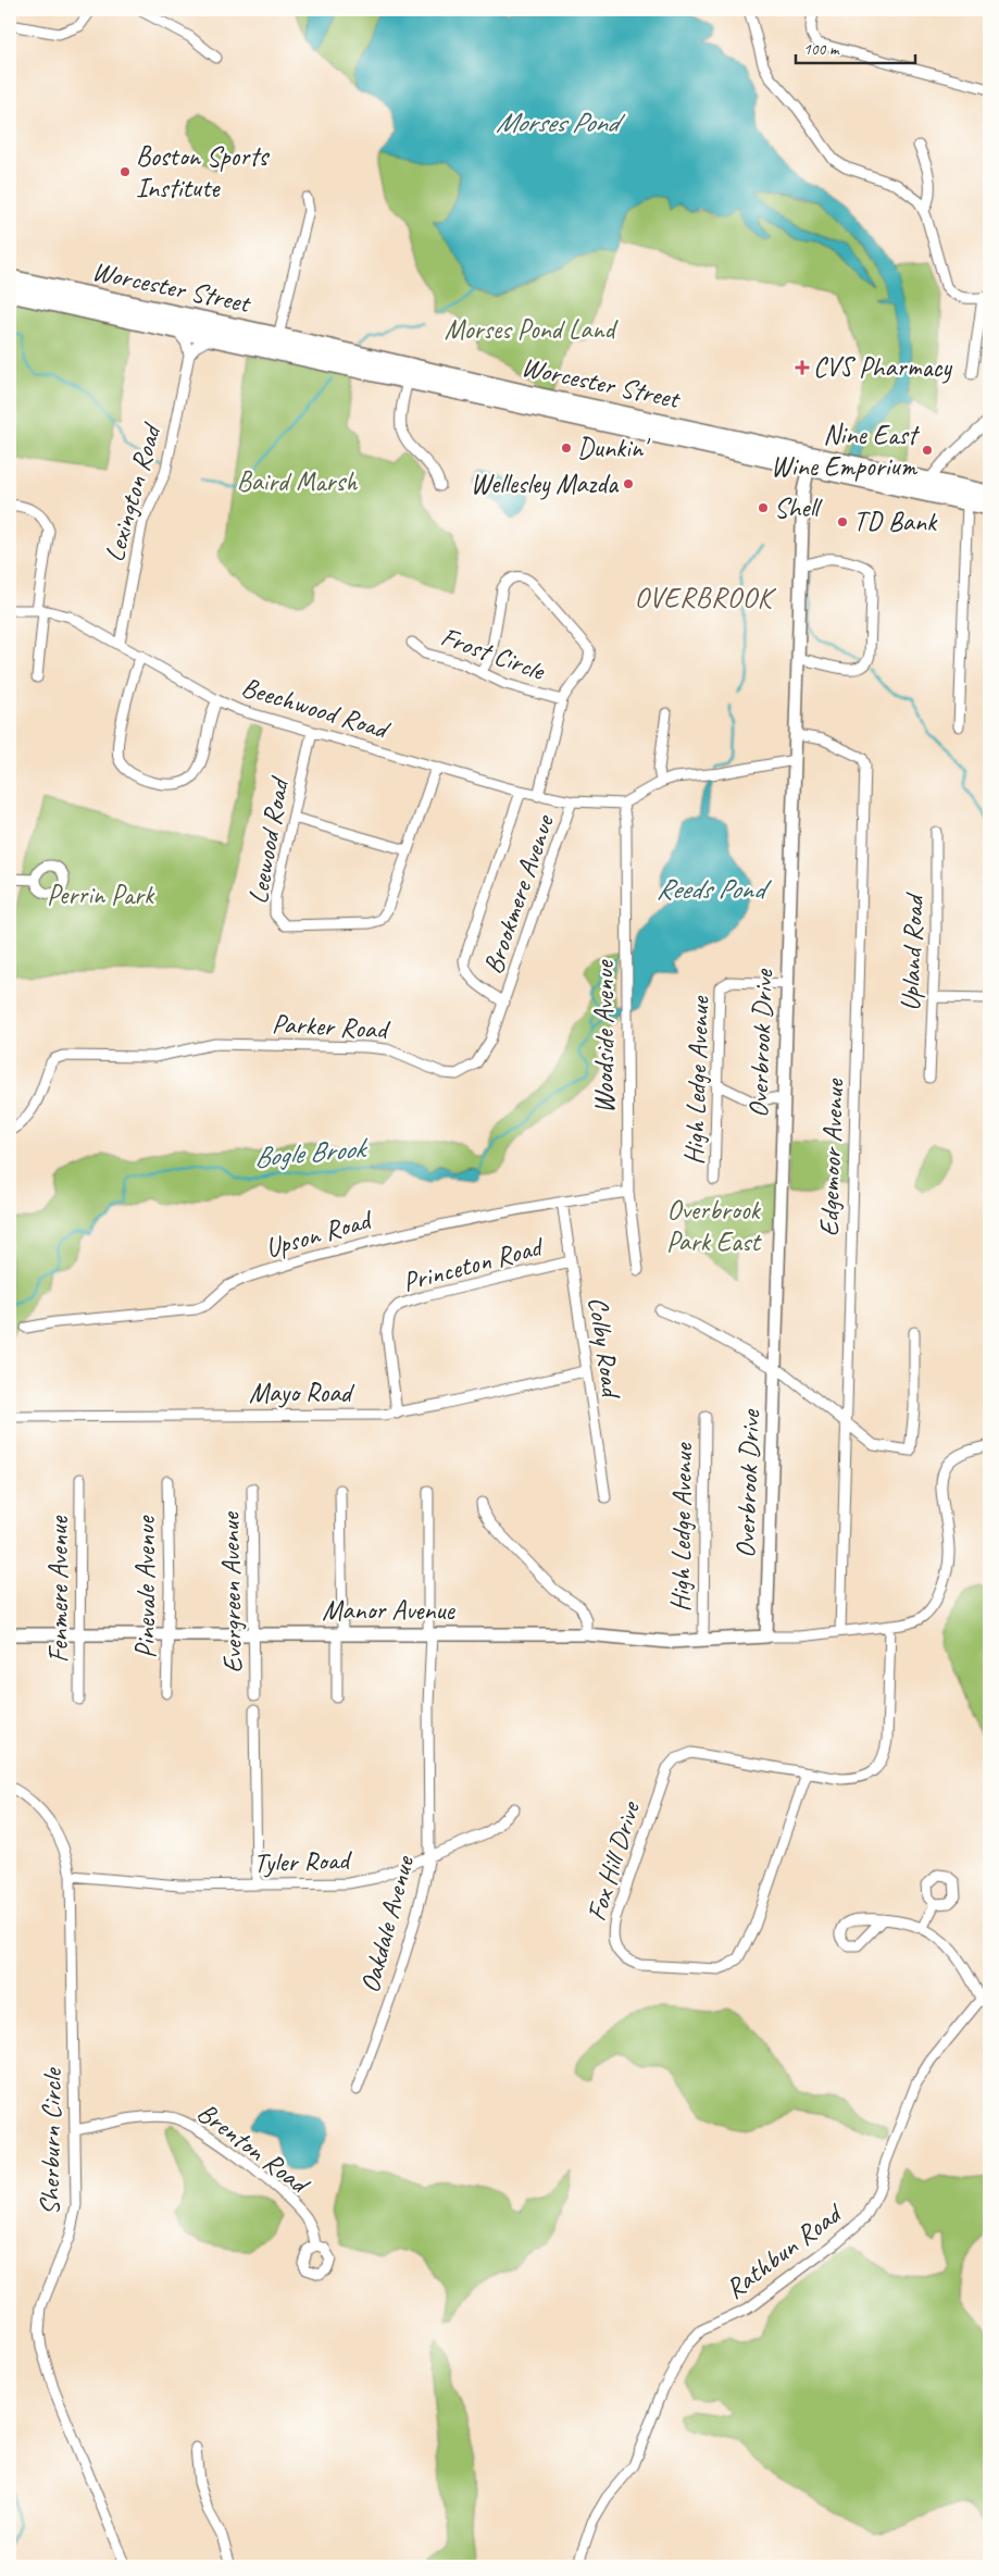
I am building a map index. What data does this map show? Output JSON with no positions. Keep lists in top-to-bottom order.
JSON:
{
  "streets": {
    "highway": ["Worcester Street"],
    "street": [
      "Lexington Road",
      "Frost Circle",
      "Beechwood Road",
      "Leewood Road",
      "Brookmere Avenue",
      "Upland Road",
      "Parker Road",
      "Woodside Avenue",
      "Overbrook Drive",
      "High Ledge Avenue",
      "Edgemoor Avenue",
      "Upson Road",
      "Princeton Road",
      "Colby Road",
      "Mayo Road",
      "Pinevale Avenue",
      "Fenmere Avenue",
      "Evergreen Avenue",
      "Manor Avenue",
      "Tyler Road",
      "Fox Hill Drive",
      "Oakdale Avenue",
      "Sherburn Circle",
      "Brenton Road",
      "Rathbun Road"
    ]
  },
  "crossings": [
    ["Worcester Street", "Overbrook Drive"],
    ["Lexington Road", "Beechwood Road"],
    ["Beechwood Road", "Leewood Road"],
    ["Beechwood Road", "Brookmere Avenue"],
    ["Beechwood Road", "Woodside Avenue"],
    ["Brookmere Avenue", "Parker Road"],
    ["Woodside Avenue", "Upson Road"],
    ["Overbrook Drive", "High Ledge Avenue"],
    ["Overbrook Drive", "Edgemoor Avenue"],
    ["Overbrook Drive", "Manor Avenue"],
    ["High Ledge Avenue", "Manor Avenue"],
    ["Upson Road", "Colby Road"],
    ["Princeton Road", "Colby Road"],
    ["Princeton Road", "Mayo Road"],
    ["Colby Road", "Mayo Road"],
    ["Pinevale Avenue", "Manor Avenue"],
    ["Fenmere Avenue", "Manor Avenue"],
    ["Evergreen Avenue", "Manor Avenue"],
    ["Evergreen Avenue", "Tyler Road"],
    ["Manor Avenue", "Oakdale Avenue"],
    ["Tyler Road", "Oakdale Avenue"],
    ["Tyler Road", "Sherburn Circle"],
    ["Sherburn Circle", "Brenton Road"]
  ],
  "districts": ["OVERBROOK"],
  "water": ["Morses Pond", "Reeds Pond", "Bogle Brook"],
  "parks": [
    "Morses Pond Land",
    "Baird Marsh",
    "Perrin Park",
    "Overbrook Park East"
  ],
  "places": {
    "other": [
      "Boston Sports Institute",
      "Dunkin'",
      "Nine East Wine Emporium",
      "Wellesley Mazda",
      "Shell",
      "TD Bank"
    ],
    "health": ["CVS Pharmacy"]
  },
  "scale_bar": "100 m"
}
